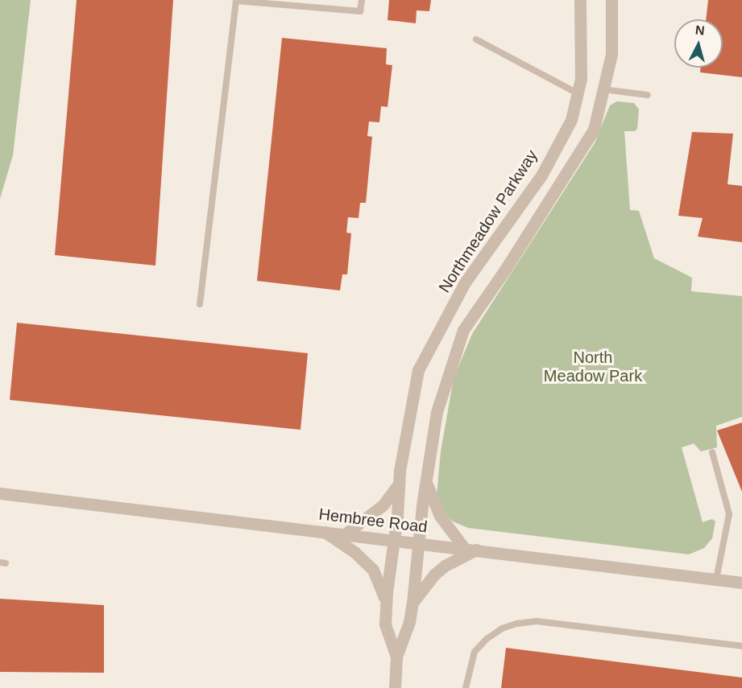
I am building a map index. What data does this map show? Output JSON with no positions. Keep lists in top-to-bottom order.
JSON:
{
  "streets": {
    "street": ["Northmeadow Parkway", "Hembree Road"]
  },
  "crossings": [
    ["Northmeadow Parkway", "Hembree Road"]
  ],
  "parks": ["North Meadow Park"],
  "north": "top"
}
